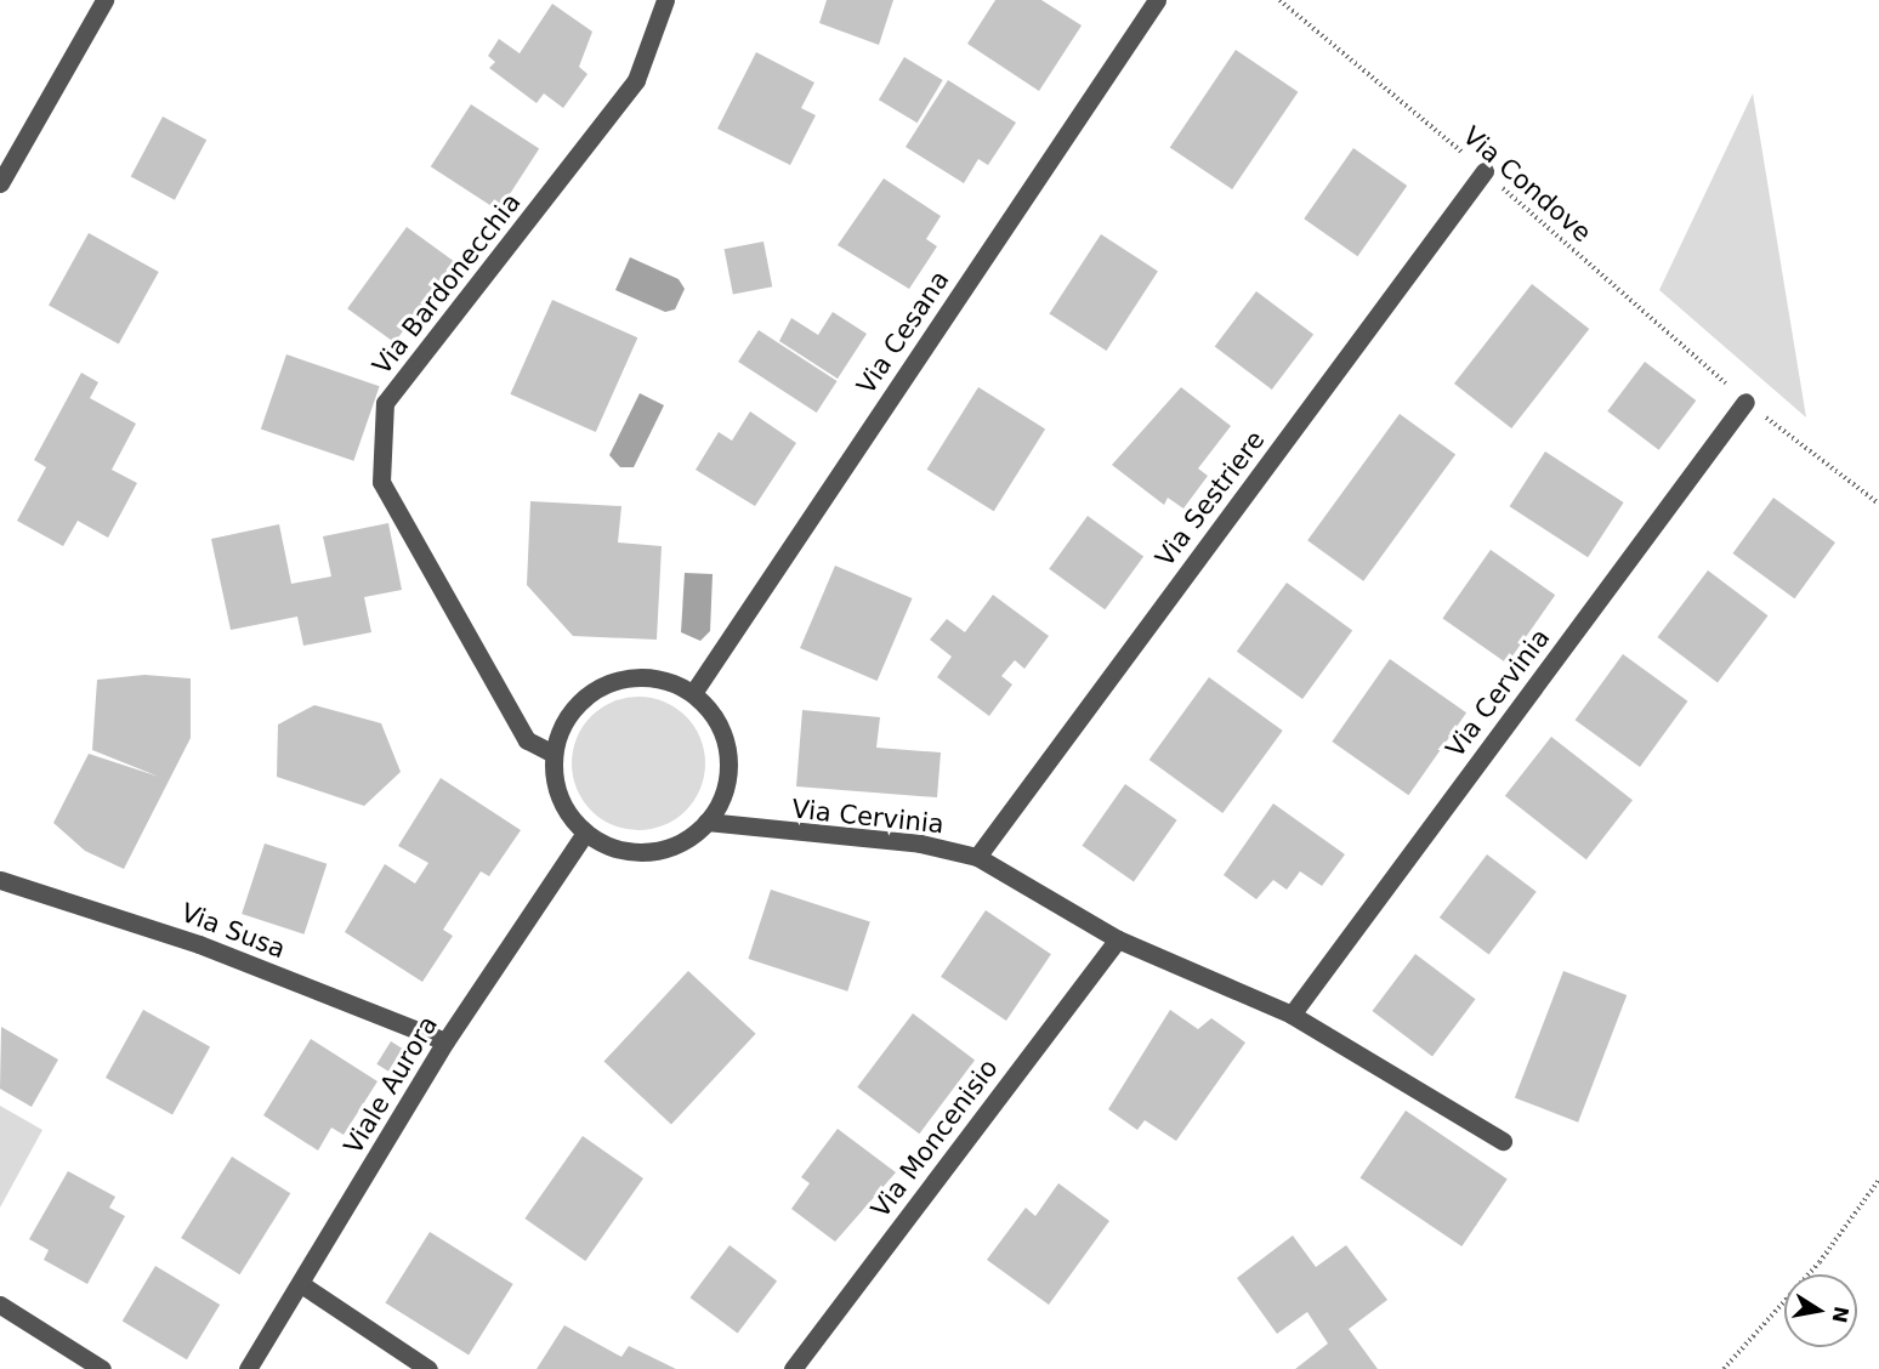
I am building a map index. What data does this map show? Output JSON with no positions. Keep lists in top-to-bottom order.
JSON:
{
  "streets": {
    "street": [
      "Via Bardonecchia",
      "Via Cesana",
      "Via Sestriere",
      "Via Cervinia",
      "Via Susa",
      "Viale Aurora",
      "Via Moncenisio"
    ],
    "path": ["Via Condove"]
  },
  "crossings": [
    ["Via Condove", "Via Sestriere"],
    ["Via Condove", "Via Cervinia"],
    ["Via Bardonecchia", "Via Cesana"],
    ["Via Bardonecchia", "Via Cervinia"],
    ["Via Bardonecchia", "Viale Aurora"],
    ["Via Cesana", "Via Cervinia"],
    ["Via Cesana", "Viale Aurora"],
    ["Via Sestriere", "Via Cervinia"],
    ["Via Cervinia", "Viale Aurora"],
    ["Via Cervinia", "Via Moncenisio"],
    ["Via Susa", "Viale Aurora"]
  ],
  "north": "right"
}
